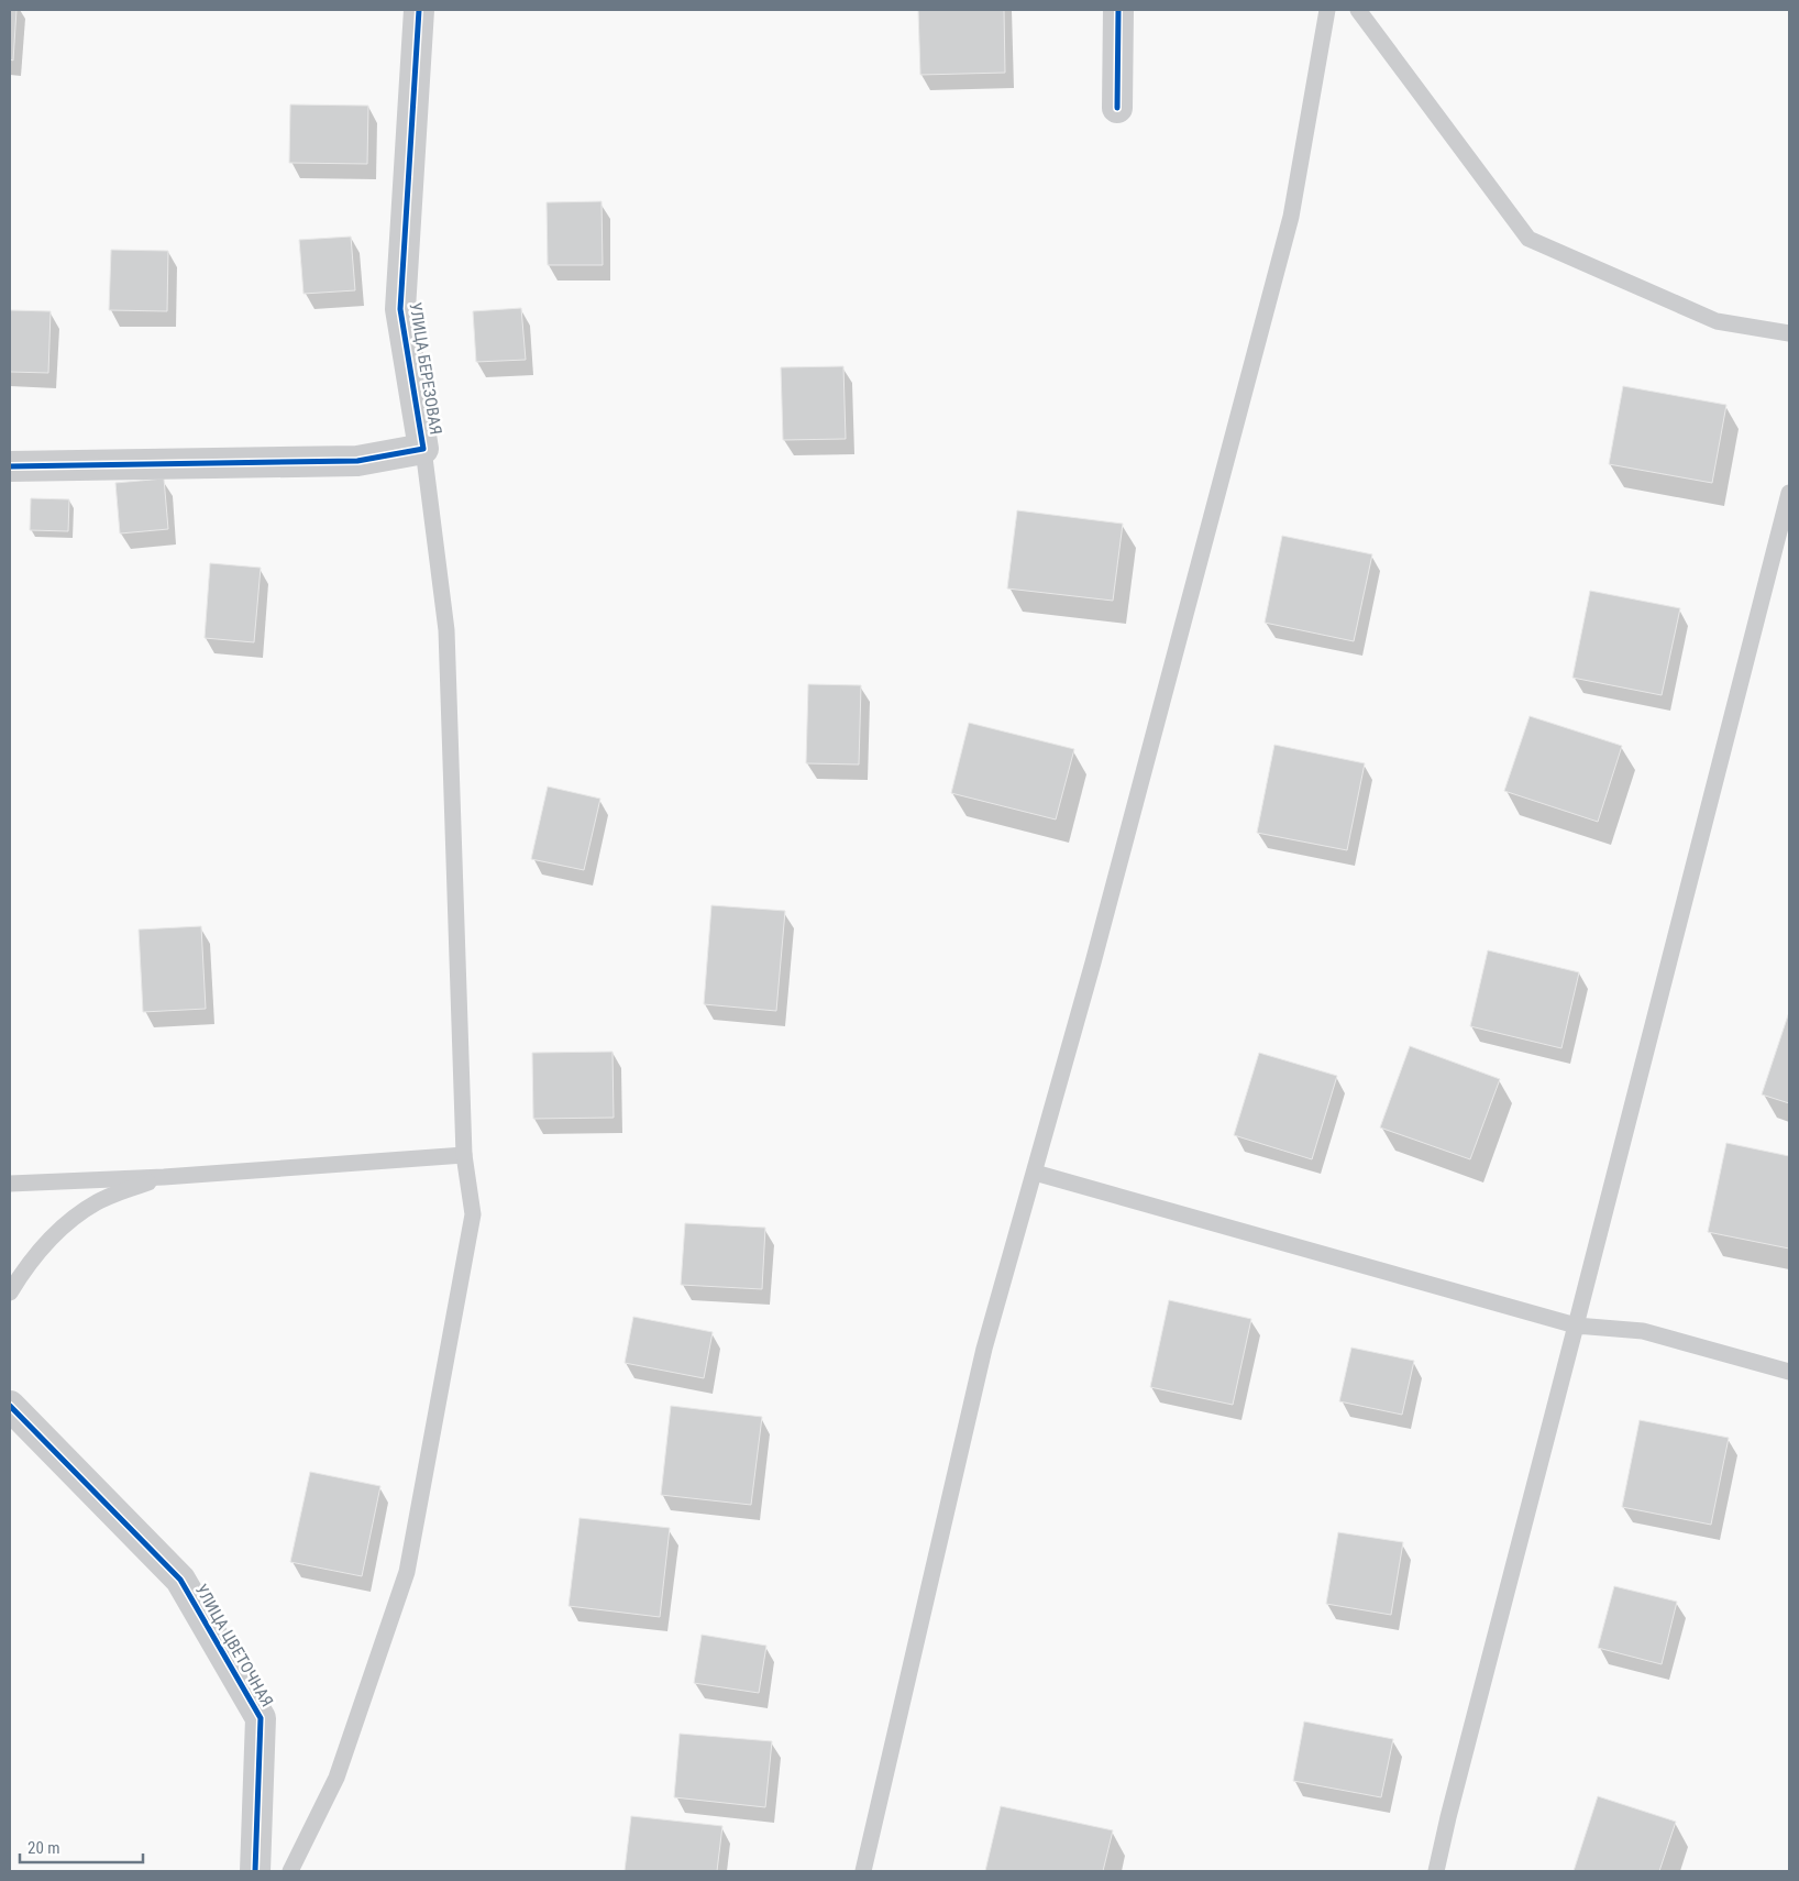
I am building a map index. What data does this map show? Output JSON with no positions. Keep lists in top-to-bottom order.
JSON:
{
  "streets": {
    "street": ["УЛИЦА БЕРЕЗОВАЯ", "УЛИЦА ЦВЕТОЧНАЯ"]
  },
  "scale_bar": "20 m"
}
